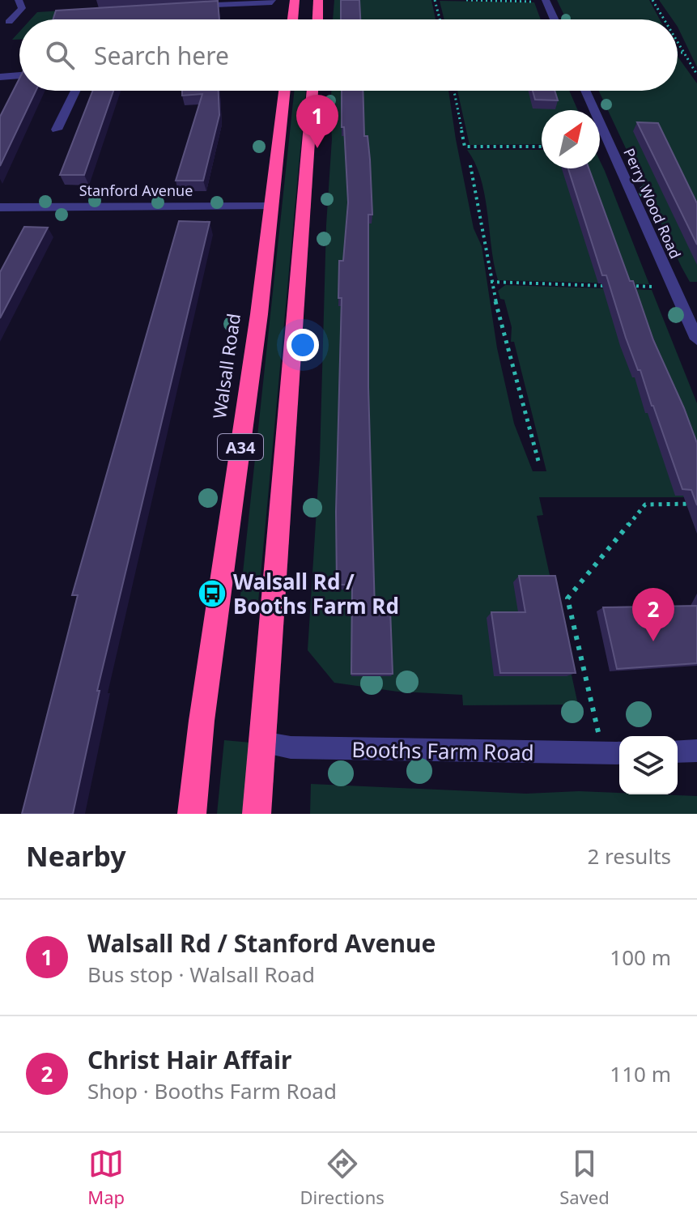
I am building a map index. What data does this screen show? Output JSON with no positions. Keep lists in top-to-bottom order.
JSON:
{
  "streets": {
    "highway": ["Walsall Road", "A34"],
    "street": ["Stanford Avenue", "Perry Wood Road", "Booths Farm Road"]
  },
  "crossings": [
    ["Stanford Avenue", "Walsall Road"],
    ["A34", "Booths Farm Road"]
  ],
  "places": {
    "bus stop": ["Walsall Rd / Booths Farm Rd"]
  },
  "north": "top right",
  "page": {
    "search": "Search here",
    "pins": ["1", "2"],
    "heading": ["Nearby", "2 results"],
    "list": [
      {
        "mark": "1",
        "name": "Walsall Rd / Stanford Avenue",
        "note": "Bus stop · Walsall Road",
        "value": "100 m"
      },
      {
        "mark": "2",
        "name": "Christ Hair Affair",
        "note": "Shop · Booths Farm Road",
        "value": "110 m"
      }
    ],
    "nav": ["Map", "Directions", "Saved"]
  }
}
